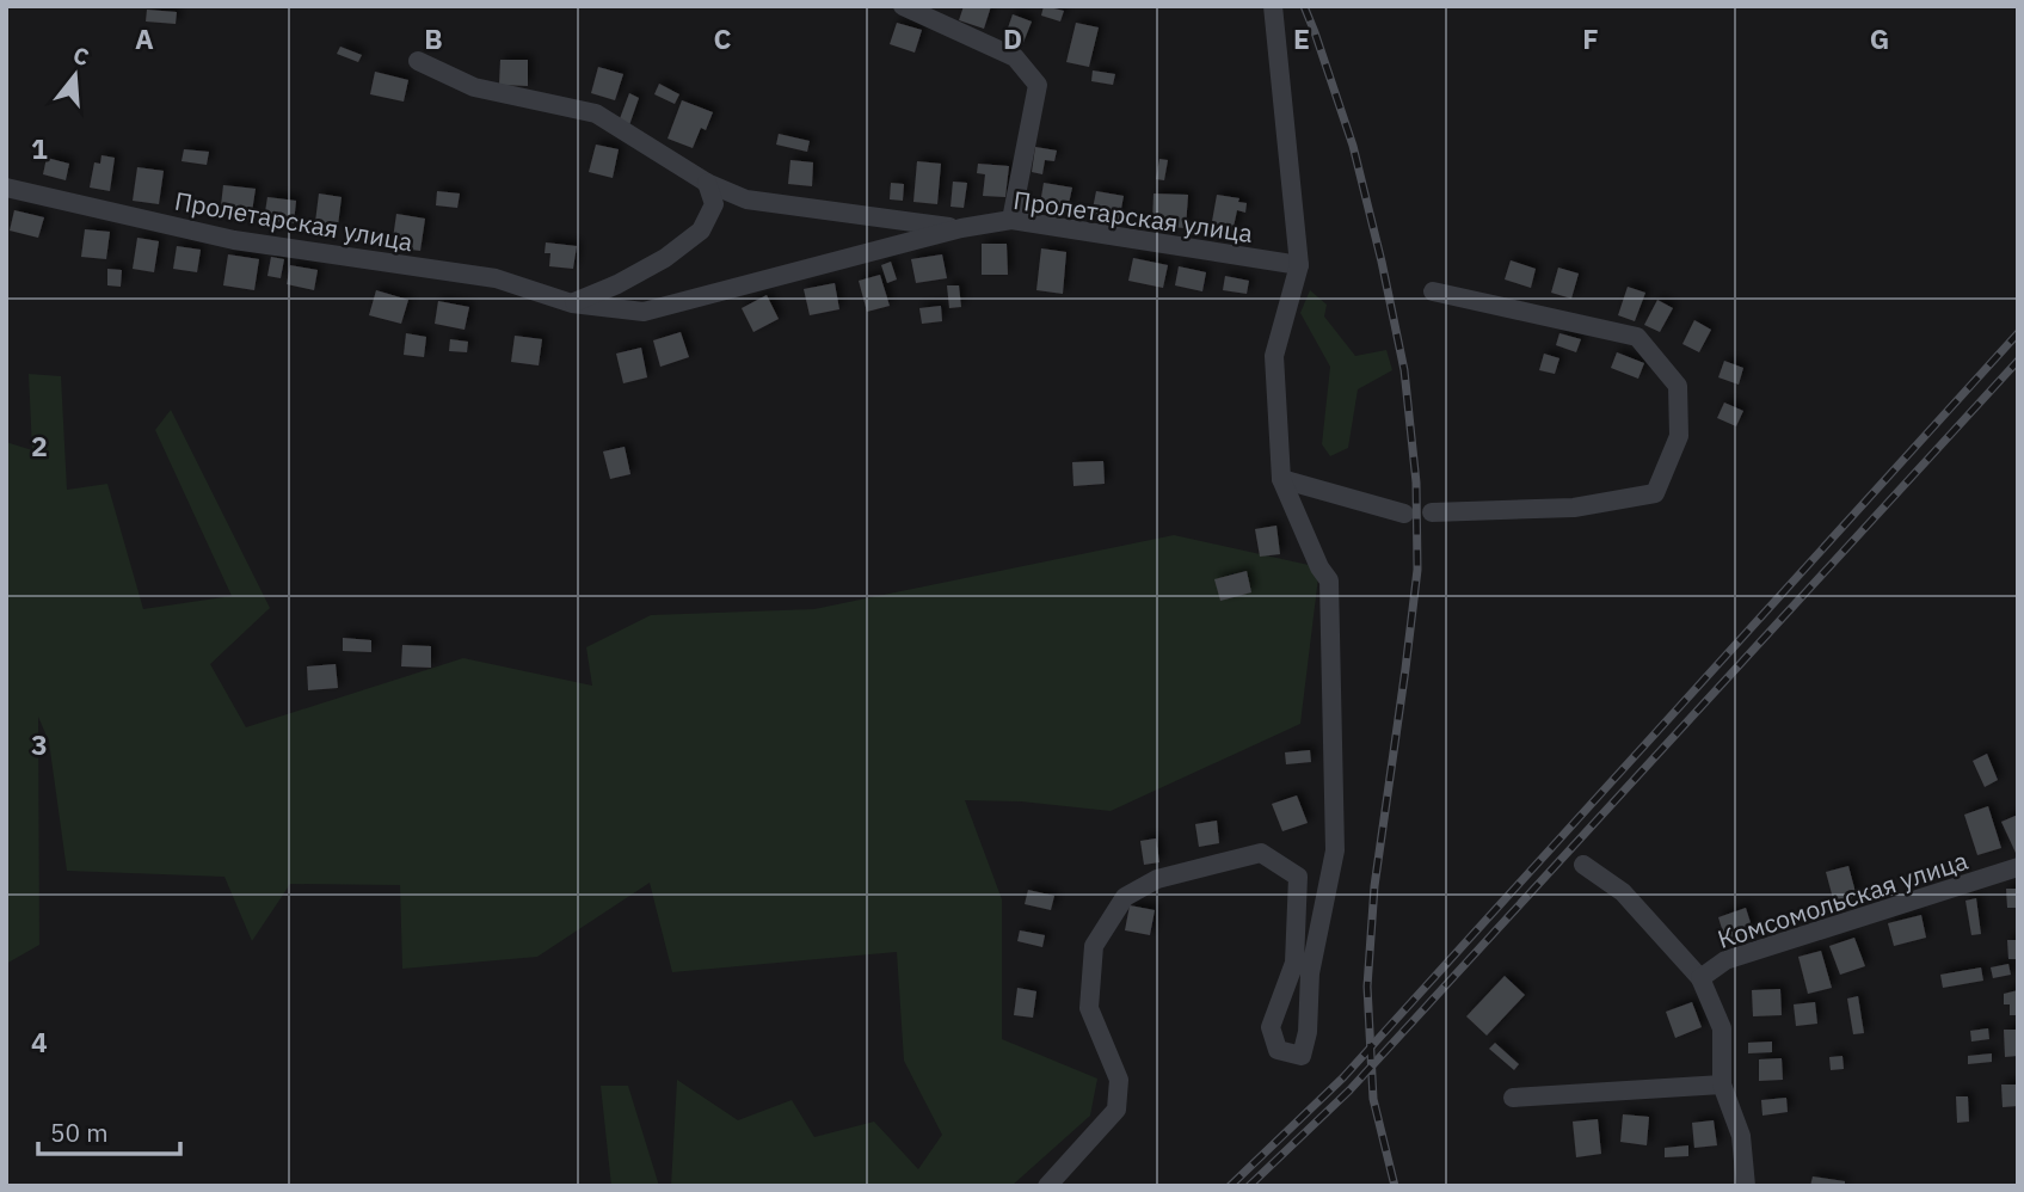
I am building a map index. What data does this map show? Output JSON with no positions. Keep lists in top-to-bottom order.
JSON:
{
  "streets": {
    "street": ["Пролетарская улица", "Комсомольская улица"]
  },
  "scale_bar": "50 m",
  "north": "top",
  "grid": {
    "columns": [
      "A",
      "B",
      "C",
      "D",
      "E",
      "F",
      "G"
    ],
    "rows": [
      "1",
      "2",
      "3",
      "4"
    ]
  }
}
